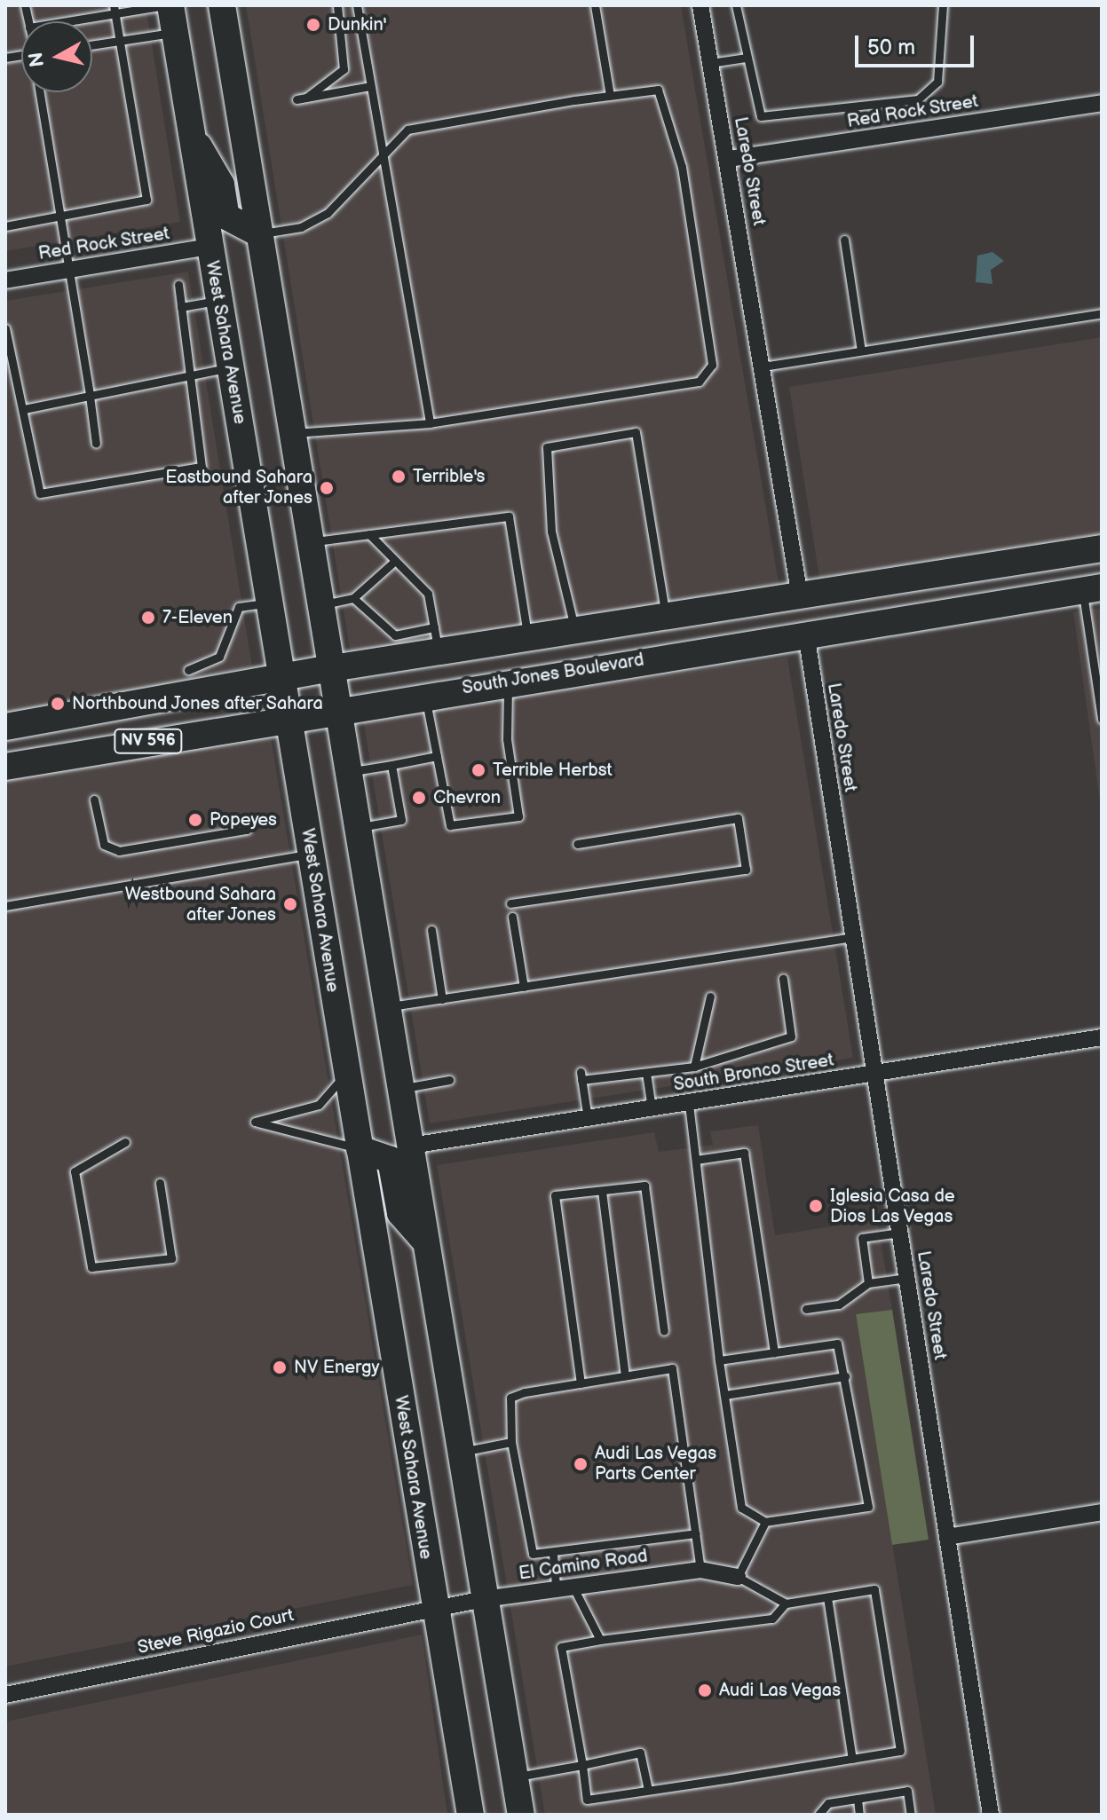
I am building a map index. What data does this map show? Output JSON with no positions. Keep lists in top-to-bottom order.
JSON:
{
  "streets": {
    "main road": ["West Sahara Avenue", "South Jones Boulevard", "NV 596"],
    "street": [
      "Red Rock Street",
      "Laredo Street",
      "South Bronco Street",
      "El Camino Road",
      "Steve Rigazio Court"
    ]
  },
  "crossings": [
    ["Red Rock Street", "Laredo Street"],
    ["Red Rock Street", "West Sahara Avenue"],
    ["Laredo Street", "South Jones Boulevard"],
    ["Laredo Street", "South Bronco Street"],
    ["West Sahara Avenue", "South Jones Boulevard"],
    ["West Sahara Avenue", "NV 596"],
    ["West Sahara Avenue", "El Camino Road"],
    ["West Sahara Avenue", "Steve Rigazio Court"],
    ["El Camino Road", "Steve Rigazio Court"]
  ],
  "places": [
    "Dunkin'",
    "Terrible's",
    "Eastbound Sahara after Jones",
    "7-Eleven",
    "Northbound Jones after Sahara",
    "Terrible Herbst",
    "Chevron",
    "Popeyes",
    "Westbound Sahara after Jones",
    "Iglesia Casa de Dios Las Vegas",
    "NV Energy",
    "Audi Las Vegas Parts Center",
    "Audi Las Vegas"
  ],
  "scale_bar": "50 m",
  "north": "left"
}
